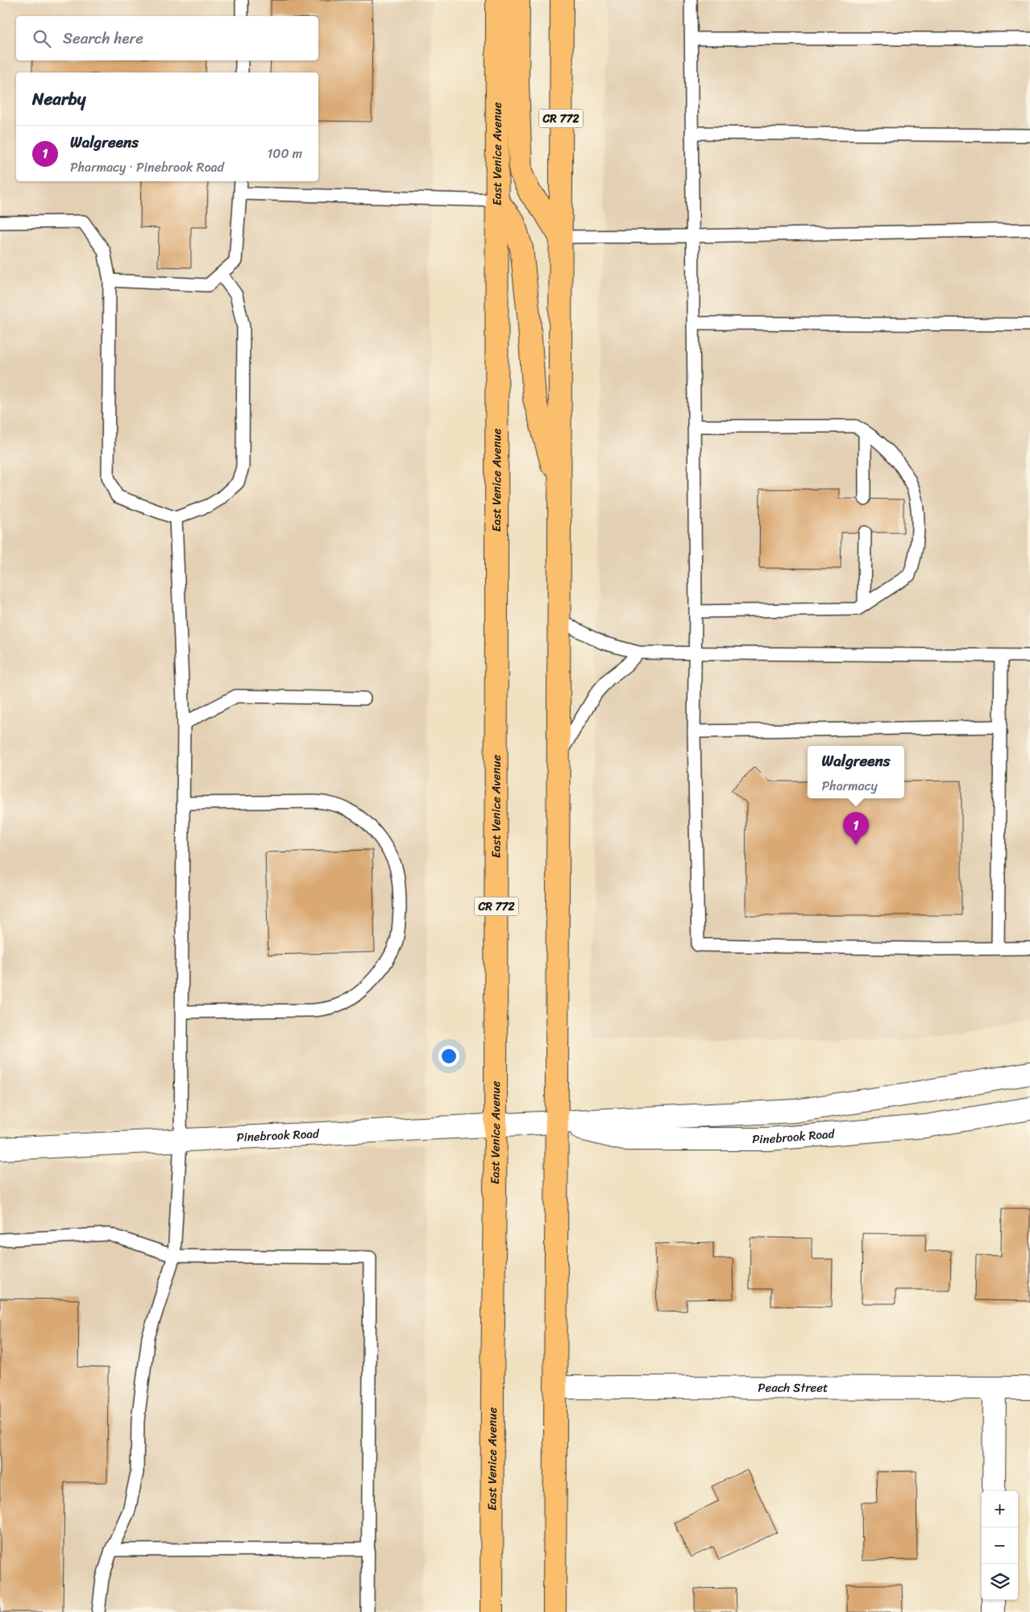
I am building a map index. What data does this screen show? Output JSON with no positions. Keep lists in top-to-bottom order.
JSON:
{
  "streets": {
    "main road": ["CR 772", "East Venice Avenue"],
    "street": ["Pinebrook Road", "Peach Street"]
  },
  "crossings": [
    ["CR 772", "Pinebrook Road"],
    ["CR 772", "Peach Street"],
    ["East Venice Avenue", "Pinebrook Road"]
  ],
  "page": {
    "search": "Search here",
    "heading": "Nearby",
    "list": [
      {
        "mark": "1",
        "name": "Walgreens",
        "note": "Pharmacy · Pinebrook Road",
        "value": "100 m"
      }
    ],
    "popup": ["Walgreens", "Pharmacy"],
    "pins": "1",
    "map_buttons": ["+", "−"]
  }
}
